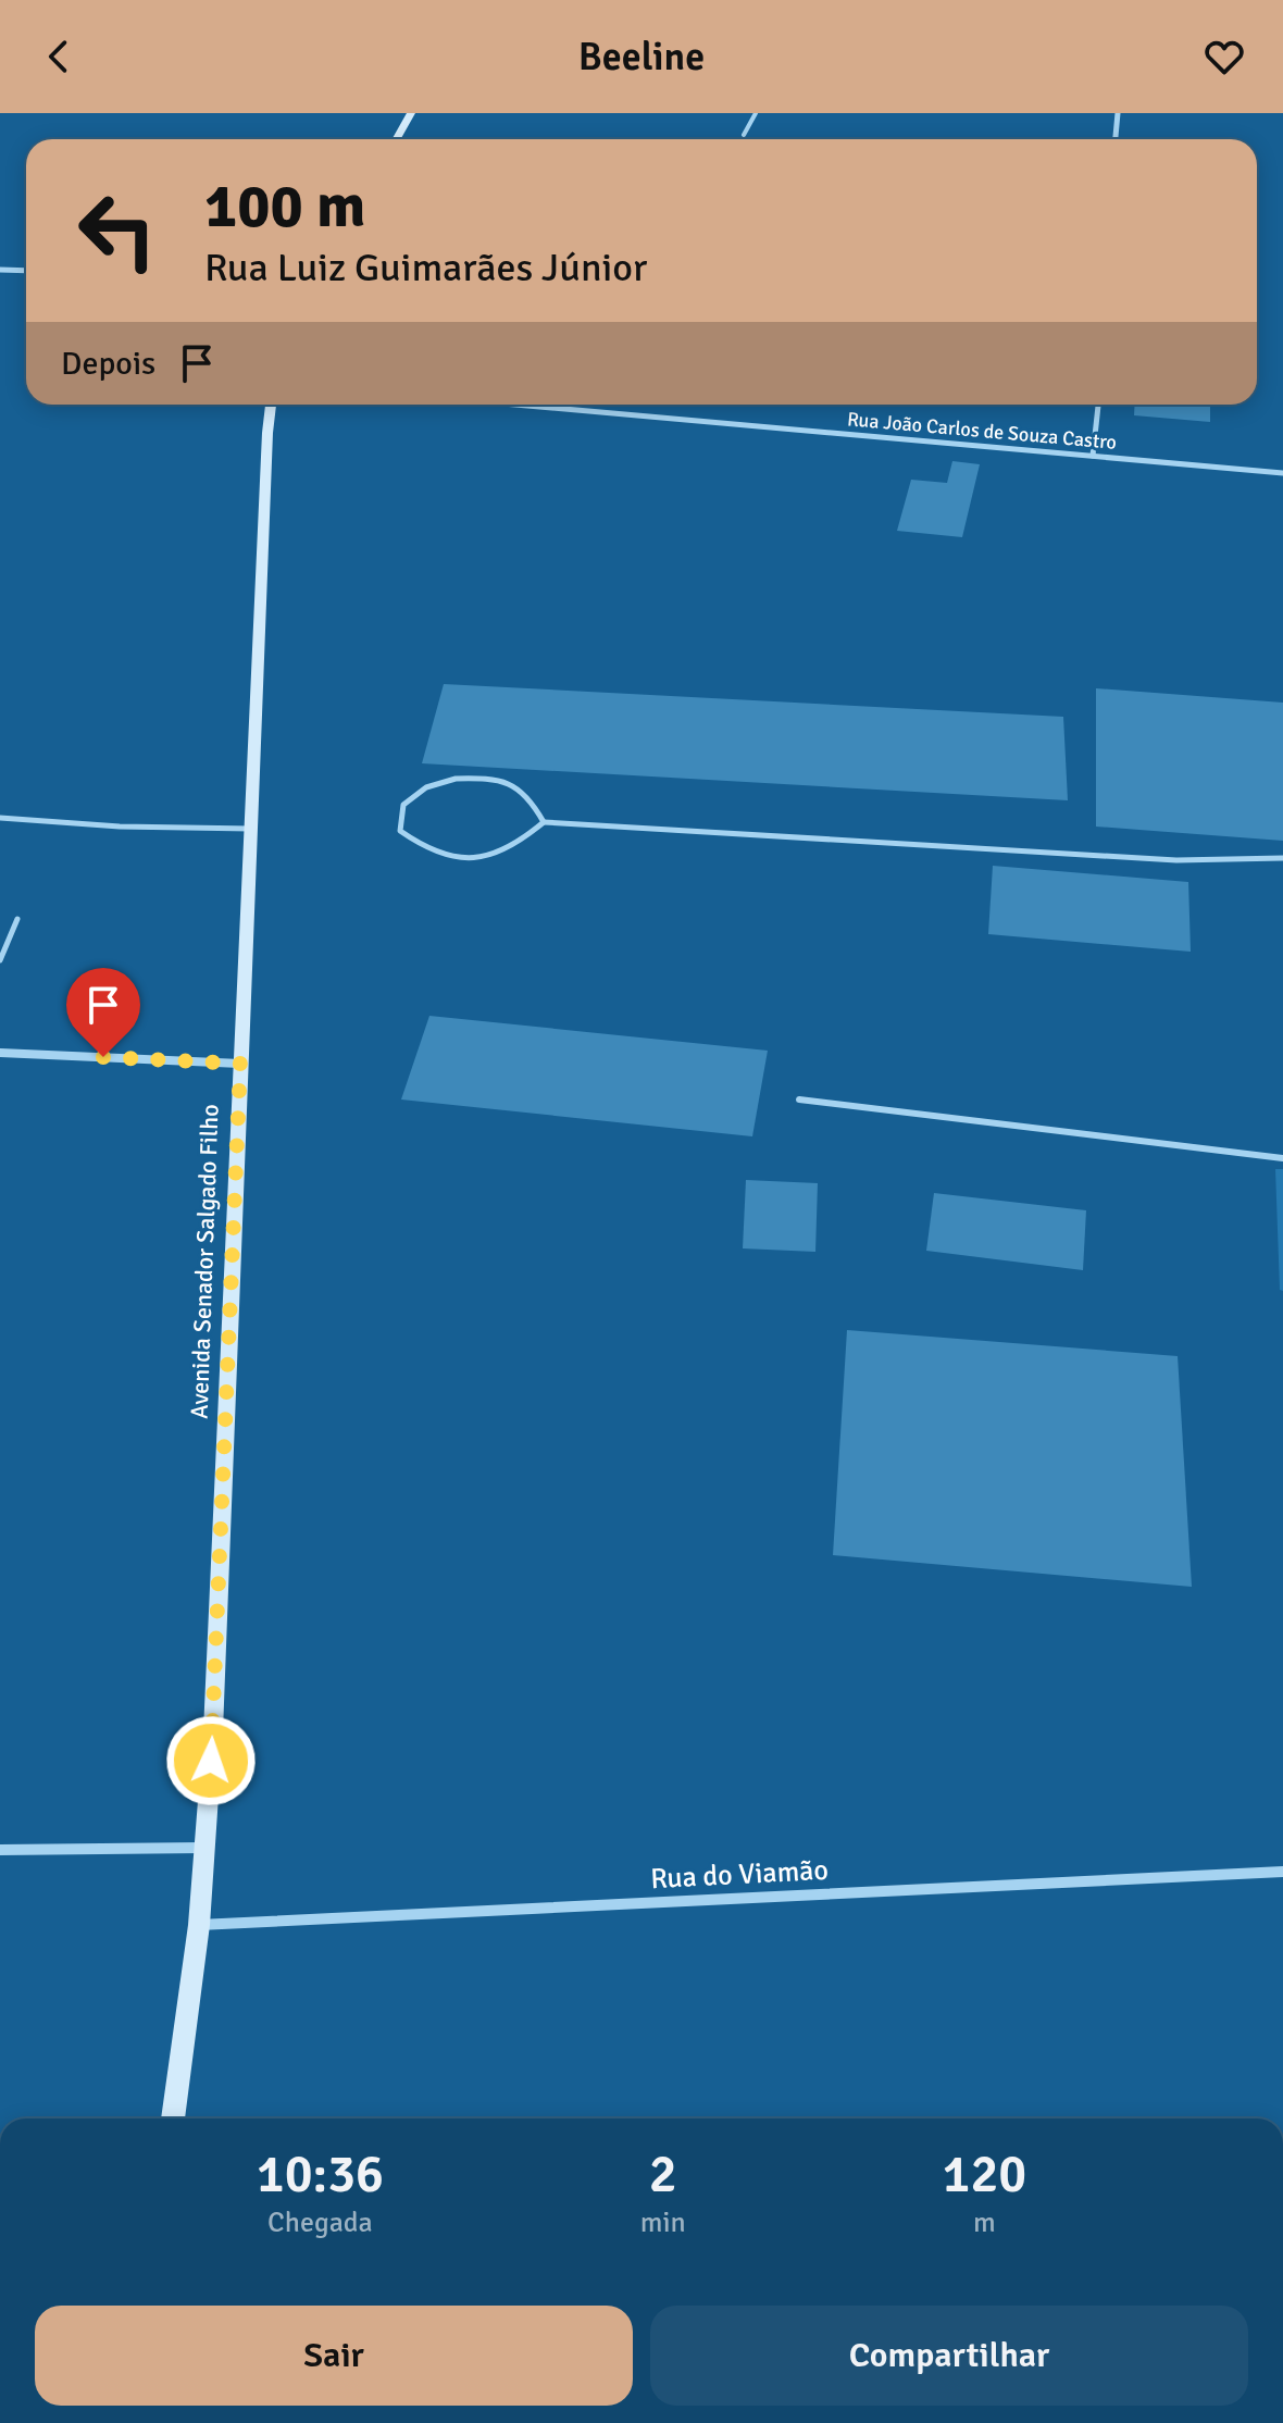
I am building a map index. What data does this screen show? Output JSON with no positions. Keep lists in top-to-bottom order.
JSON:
{
  "streets": {
    "main road": ["Avenida Senador Salgado Filho"],
    "street": ["Rua João Carlos de Souza Castro", "Rua do Viamão"]
  },
  "crossings": [
    ["Avenida Senador Salgado Filho", "Rua do Viamão"]
  ],
  "page": {
    "header": "Beeline",
    "turn": ["100 m", "Rua Luiz Guimarães Júnior"],
    "then": "Depois",
    "eta": [
      "10:36",
      "Chegada",
      "2",
      "min",
      "120",
      "m"
    ],
    "buttons": ["Sair", "Compartilhar"]
  }
}
